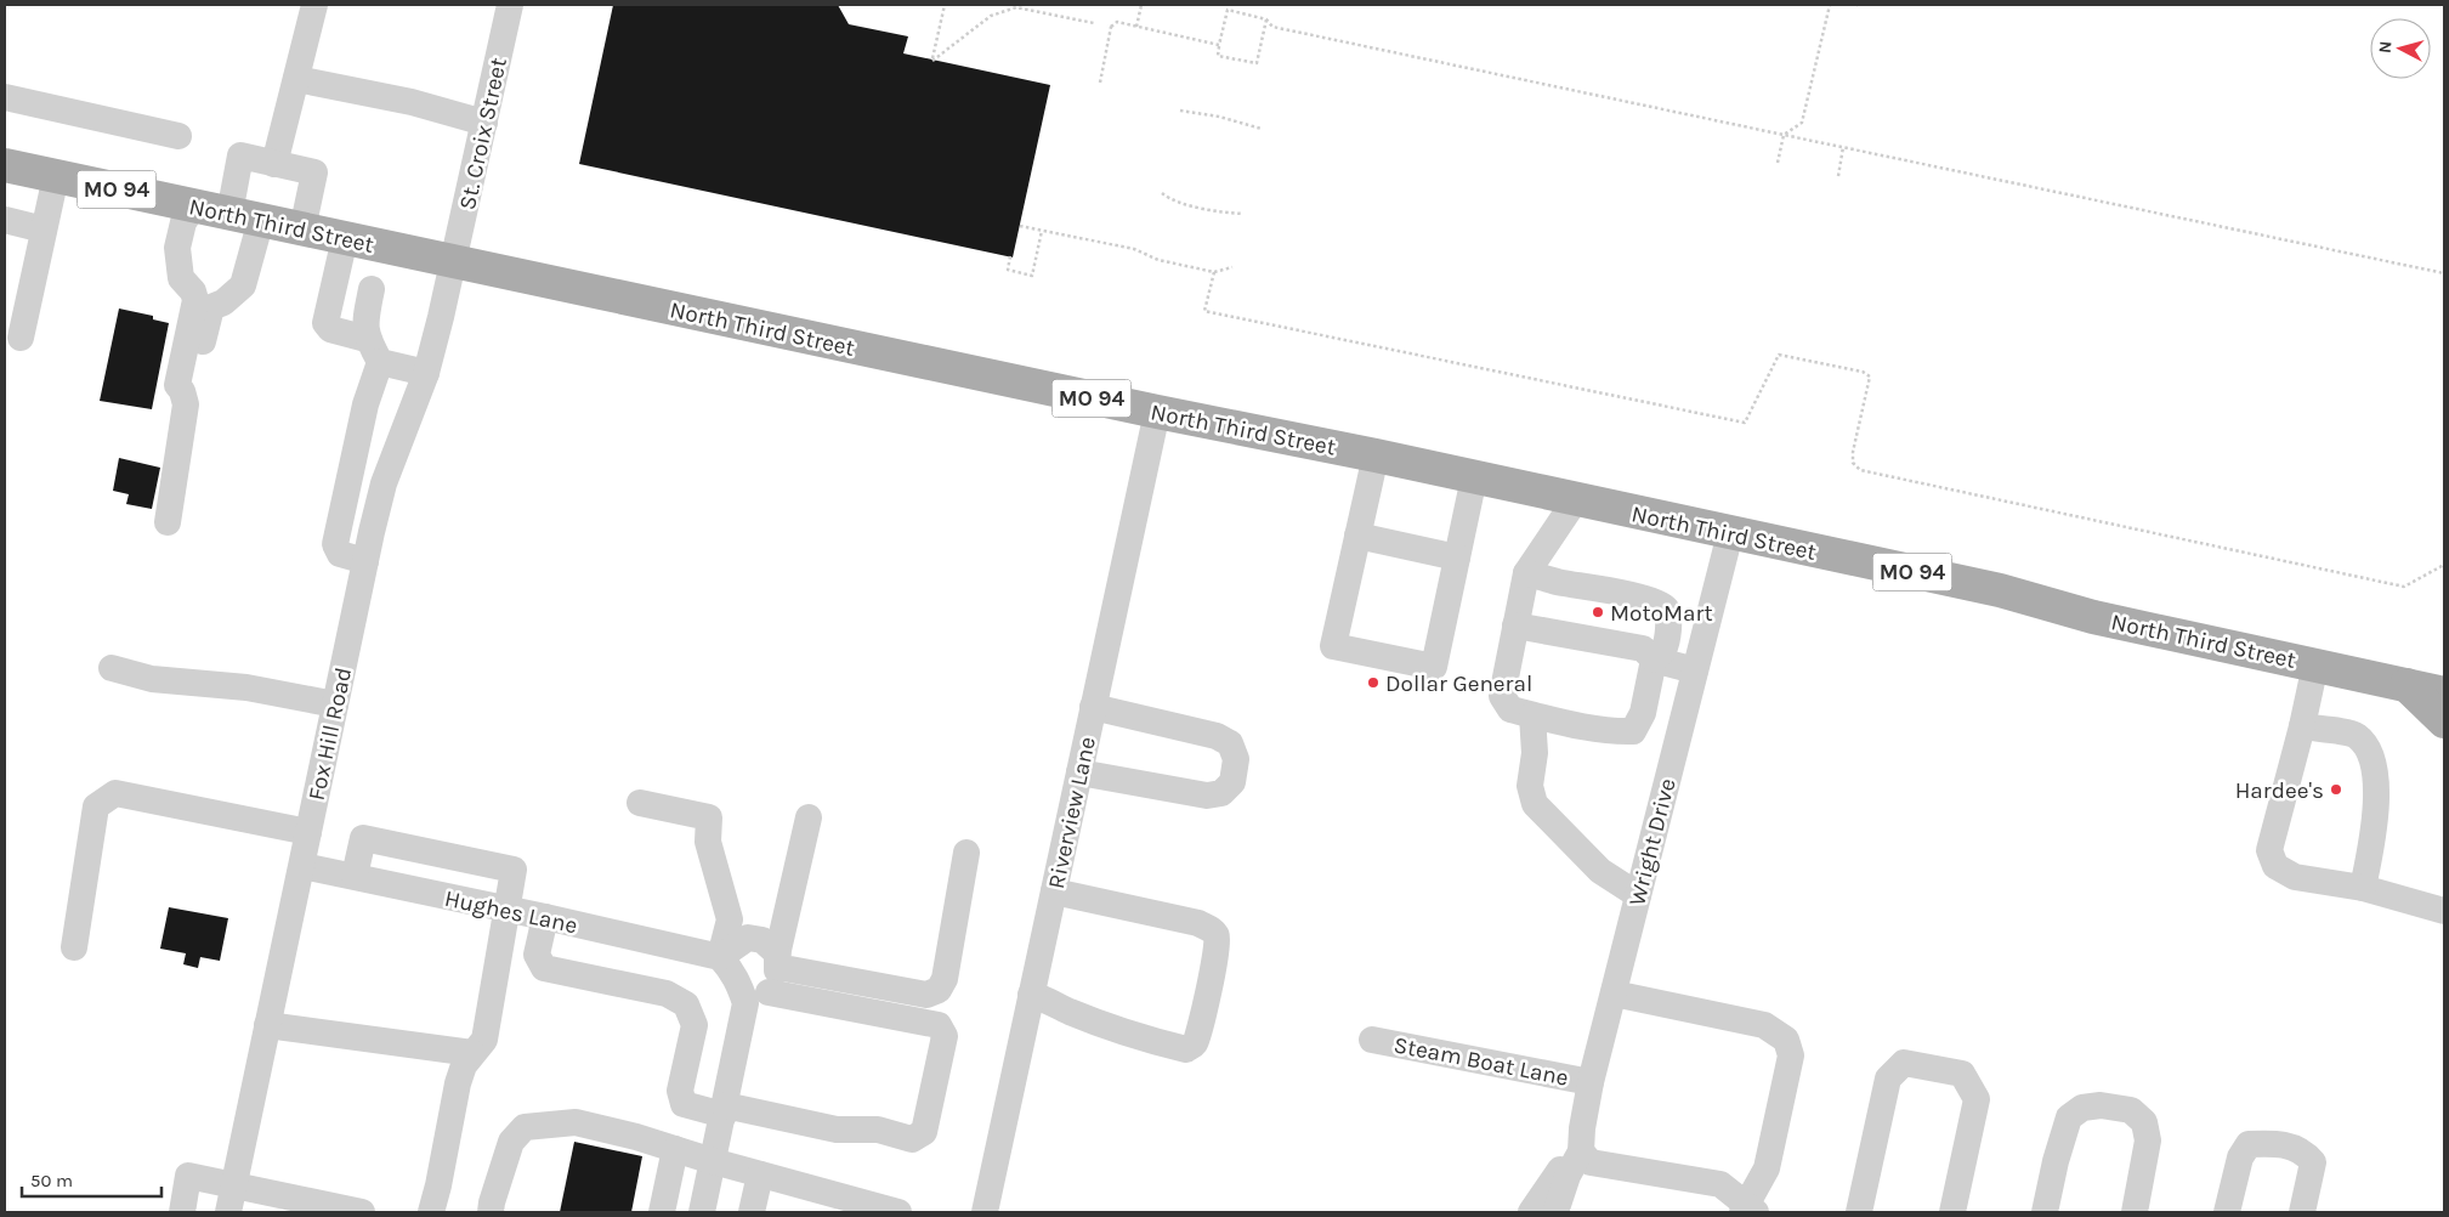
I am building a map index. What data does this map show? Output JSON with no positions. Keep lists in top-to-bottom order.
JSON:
{
  "streets": {
    "main road": ["MO 94", "North Third Street"],
    "street": [
      "St. Croix Street",
      "Fox Hill Road",
      "Riverview Lane",
      "Wright Drive",
      "Hughes Lane",
      "Steam Boat Lane"
    ]
  },
  "crossings": [
    ["St. Croix Street", "North Third Street"],
    ["St. Croix Street", "Fox Hill Road"],
    ["North Third Street", "Fox Hill Road"],
    ["North Third Street", "Riverview Lane"],
    ["North Third Street", "Wright Drive"],
    ["Fox Hill Road", "Hughes Lane"],
    ["Wright Drive", "Steam Boat Lane"]
  ],
  "places": ["MotoMart", "Dollar General", "Hardee's"],
  "scale_bar": "50 m",
  "north": "left"
}
